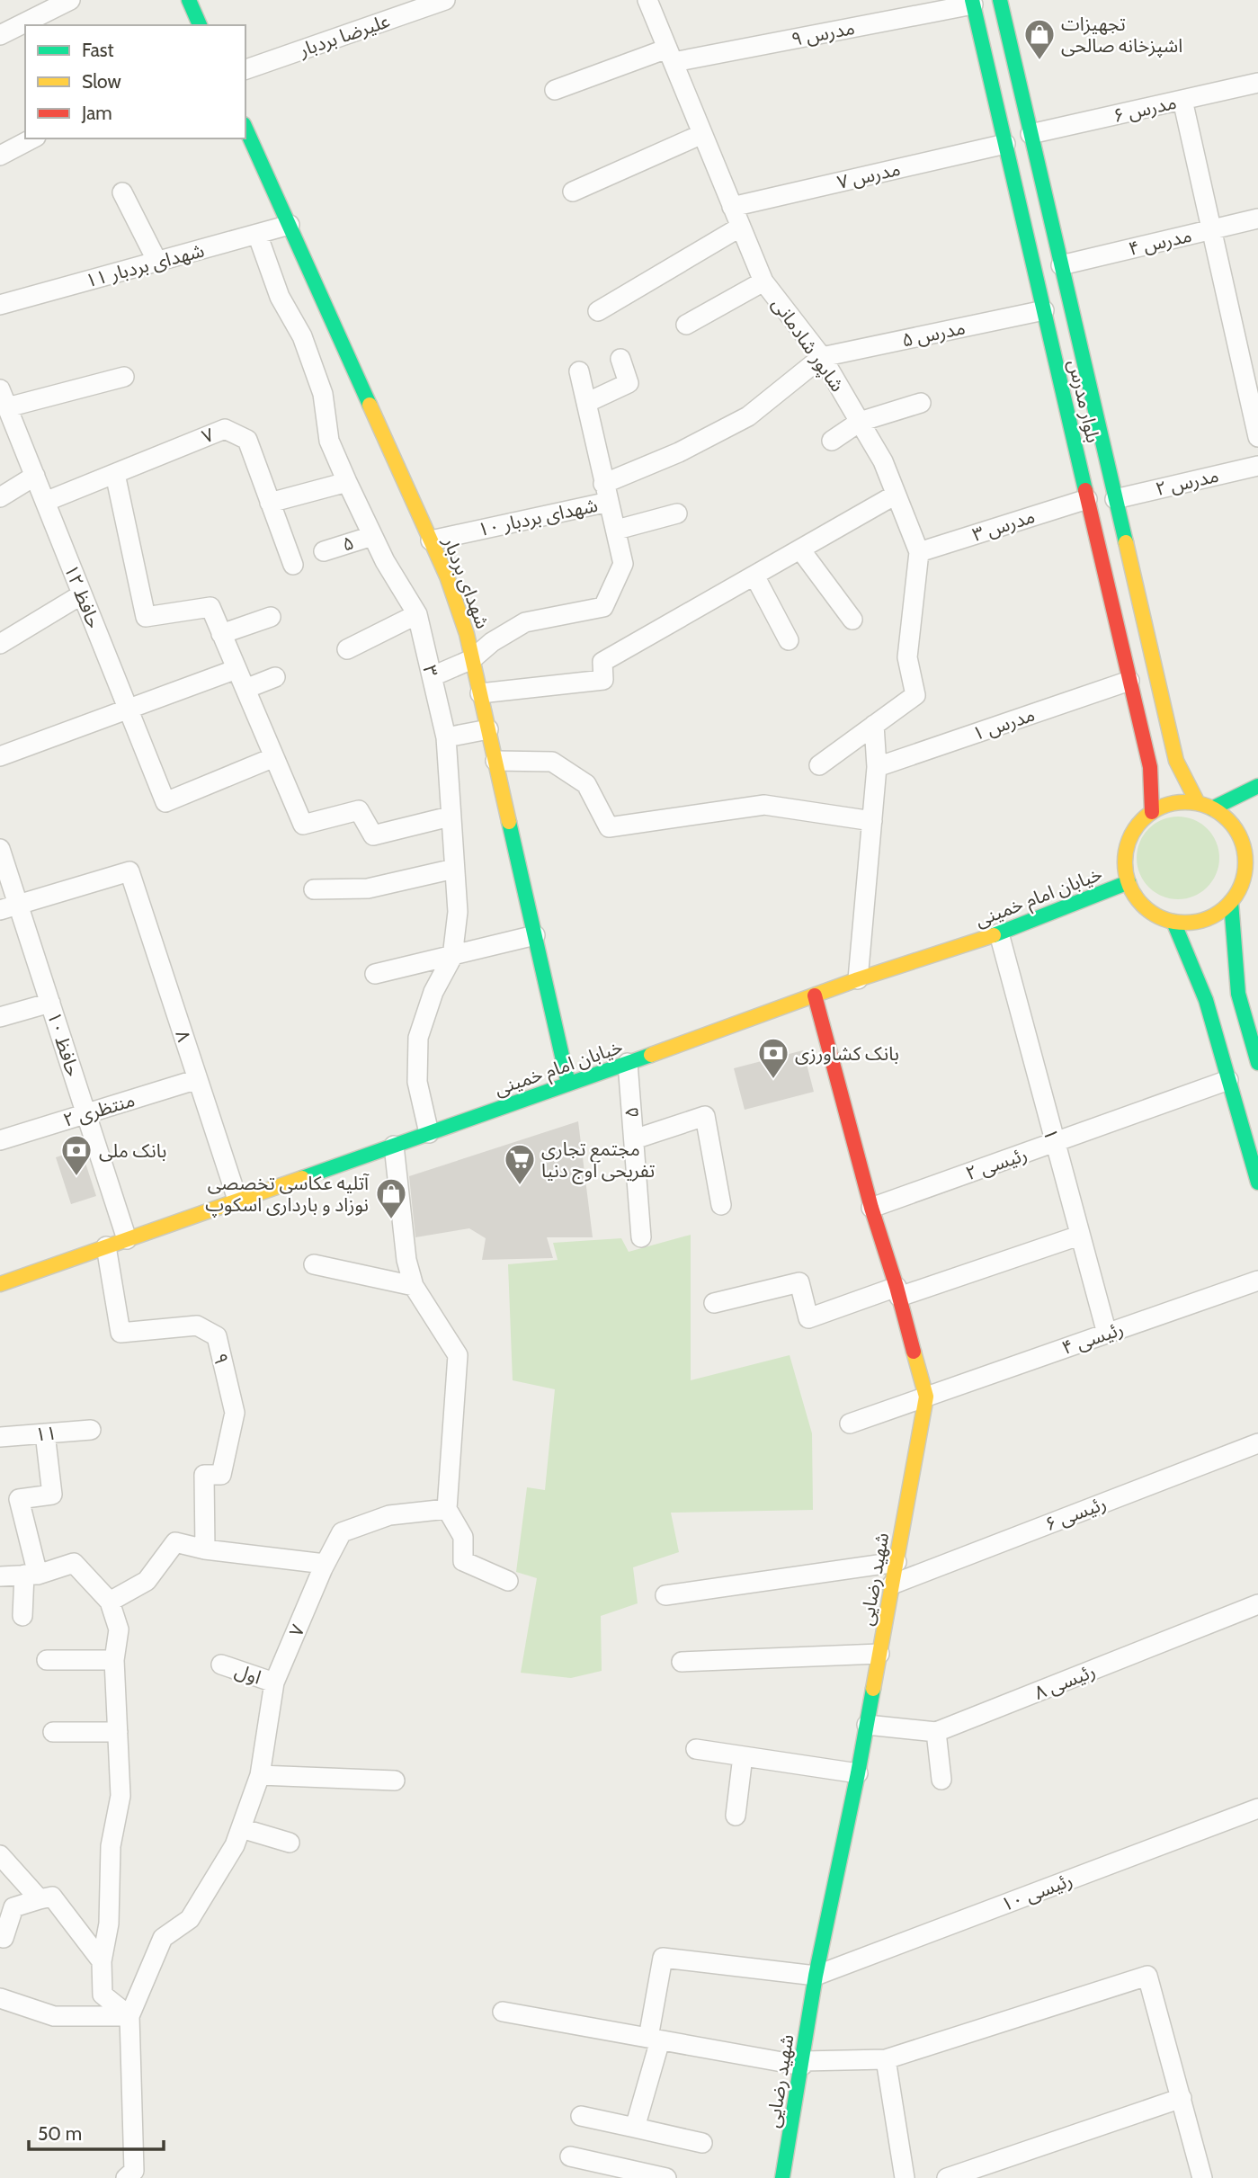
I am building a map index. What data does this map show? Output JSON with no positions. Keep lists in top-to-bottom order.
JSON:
{
  "streets": {
    "street": [
      "مدرس ۹",
      "علیرضا بردبار",
      "مدرس ۶",
      "مدرس ۷",
      "مدرس ۴",
      "شهدای بردبار ۱۱",
      "مدرس ۵",
      "شاپور شادمانی",
      "بلوار مدرس",
      "۷",
      "مدرس ۲",
      "شهدای بردبار ۱۰",
      "مدرس ۳",
      "۵",
      "شهدای بردبار",
      "حافظ ۱۲",
      "۳",
      "مدرس ۱",
      "خیابان امام خمینی",
      "۸",
      "حافظ ۱۰",
      "منتظری ۲",
      "۱",
      "رئیسی ۲",
      "رئیسی ۴",
      "۹",
      "۱۱",
      "رئیسی ۶",
      "شهید رضایی",
      "اول",
      "رئیسی ۸",
      "رئیسی ۱۰"
    ]
  },
  "crossings": [
    ["مدرس ۹", "شاپور شادمانی"],
    ["مدرس ۹", "بلوار مدرس"],
    ["مدرس ۶", "بلوار مدرس"],
    ["مدرس ۷", "شاپور شادمانی"],
    ["مدرس ۷", "بلوار مدرس"],
    ["مدرس ۴", "بلوار مدرس"],
    ["شهدای بردبار ۱۱", "شهدای بردبار"],
    ["شهدای بردبار ۱۱", "۳"],
    ["مدرس ۵", "شاپور شادمانی"],
    ["مدرس ۵", "بلوار مدرس"],
    ["مدرس ۵", "شهدای بردبار ۱۰"],
    ["شاپور شادمانی", "شهدای بردبار ۱۰"],
    ["شاپور شادمانی", "مدرس ۳"],
    ["بلوار مدرس", "مدرس ۲"],
    ["بلوار مدرس", "مدرس ۳"],
    ["بلوار مدرس", "مدرس ۱"],
    ["بلوار مدرس", "خیابان امام خمینی"],
    ["۷", "حافظ ۱۲"],
    ["۷", "اول"],
    ["شهدای بردبار ۱۰", "شهدای بردبار"],
    ["۵", "۳"],
    ["۵", "خیابان امام خمینی"],
    ["شهدای بردبار", "خیابان امام خمینی"],
    ["۳", "خیابان امام خمینی"],
    ["خیابان امام خمینی", "۸"],
    ["خیابان امام خمینی", "حافظ ۱۰"],
    ["خیابان امام خمینی", "۱"],
    ["خیابان امام خمینی", "۹"],
    ["خیابان امام خمینی", "شهید رضایی"],
    ["۸", "حافظ ۱۰"],
    ["۸", "منتظری ۲"],
    ["حافظ ۱۰", "منتظری ۲"],
    ["۱", "رئیسی ۲"],
    ["۱", "رئیسی ۴"],
    ["رئیسی ۲", "شهید رضایی"],
    ["رئیسی ۴", "شهید رضایی"],
    ["رئیسی ۶", "شهید رضایی"],
    ["شهید رضایی", "رئیسی ۸"],
    ["شهید رضایی", "رئیسی ۱۰"]
  ],
  "places": {
    "shop": ["تجهیزات اشپزخانه صالحی", "آتلیه عکاسی تخصصی نوزاد و بارداری اسکوپ"],
    "bank": ["بانک کشاورزی", "بانک ملی"],
    "supermarket": ["مجتمع تجاری تفریحی اوج دنیا"]
  },
  "legend": ["Fast", "Slow", "Jam"],
  "scale_bar": "50 m"
}
